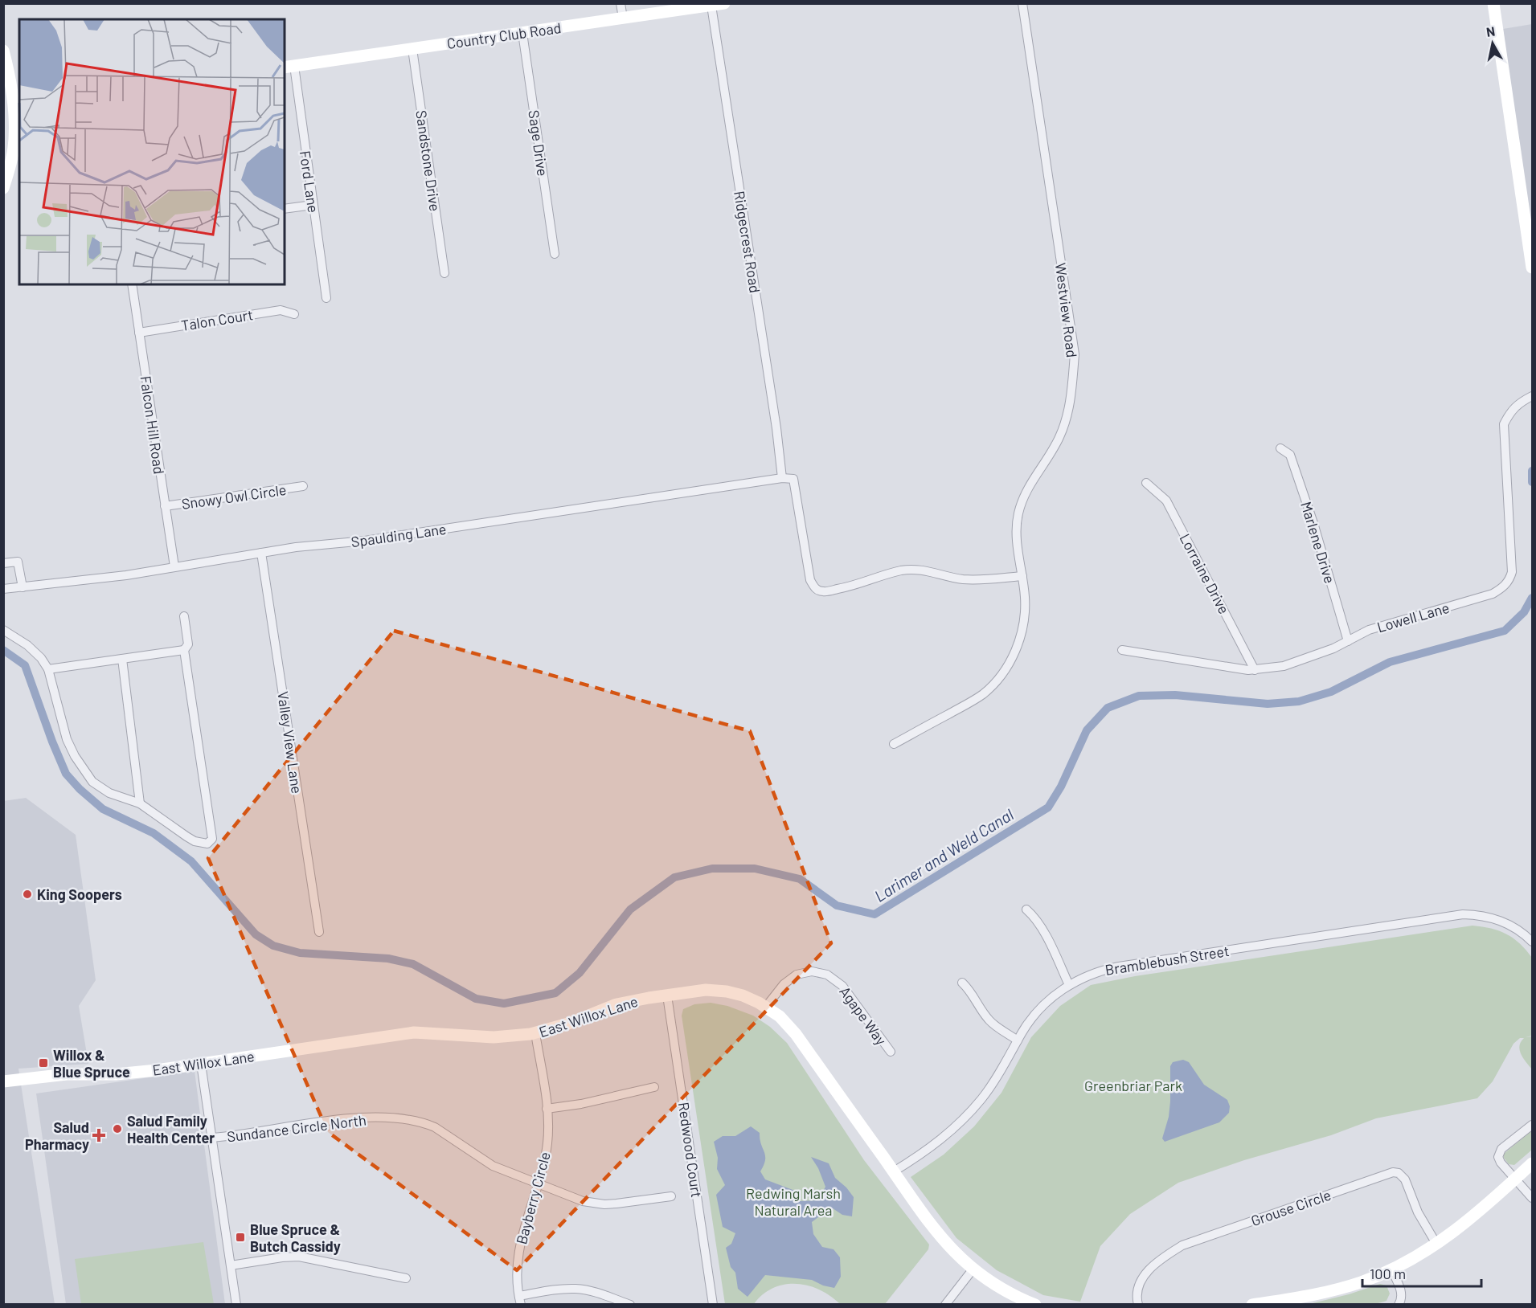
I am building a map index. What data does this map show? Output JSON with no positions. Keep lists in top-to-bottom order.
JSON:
{
  "streets": {
    "main road": ["Country Club Road", "East Willox Lane"],
    "street": [
      "Sage Drive",
      "Sandstone Drive",
      "Ford Lane",
      "Ridgecrest Road",
      "Westview Road",
      "Talon Court",
      "Falcon Hill Road",
      "Snowy Owl Circle",
      "Spaulding Lane",
      "Marlene Drive",
      "Lorraine Drive",
      "Lowell Lane",
      "Valley View Lane",
      "Bramblebush Street",
      "Agape Way",
      "Sundance Circle North",
      "Redwood Court",
      "Bayberry Circle",
      "Grouse Circle"
    ]
  },
  "crossings": [
    ["Country Club Road", "Sage Drive"],
    ["Country Club Road", "Sandstone Drive"],
    ["Country Club Road", "Ford Lane"],
    ["Country Club Road", "Ridgecrest Road"],
    ["Ridgecrest Road", "Spaulding Lane"],
    ["Westview Road", "Spaulding Lane"],
    ["Talon Court", "Falcon Hill Road"],
    ["Falcon Hill Road", "Snowy Owl Circle"],
    ["Falcon Hill Road", "Spaulding Lane"],
    ["Spaulding Lane", "Valley View Lane"],
    ["Marlene Drive", "Lowell Lane"],
    ["Lorraine Drive", "Lowell Lane"],
    ["Bramblebush Street", "East Willox Lane"],
    ["Agape Way", "East Willox Lane"],
    ["East Willox Lane", "Redwood Court"],
    ["East Willox Lane", "Bayberry Circle"],
    ["Sundance Circle North", "Bayberry Circle"]
  ],
  "water": ["Larimer and Weld Canal"],
  "parks": ["Greenbriar Park", "Redwing Marsh Natural Area"],
  "places": {
    "other": ["King Soopers", "Salud Family Health Center"],
    "transit": ["Willox & Blue Spruce", "Blue Spruce & Butch Cassidy"],
    "health": ["Salud Pharmacy"]
  },
  "scale_bar": "100 m",
  "north": "top"
}
